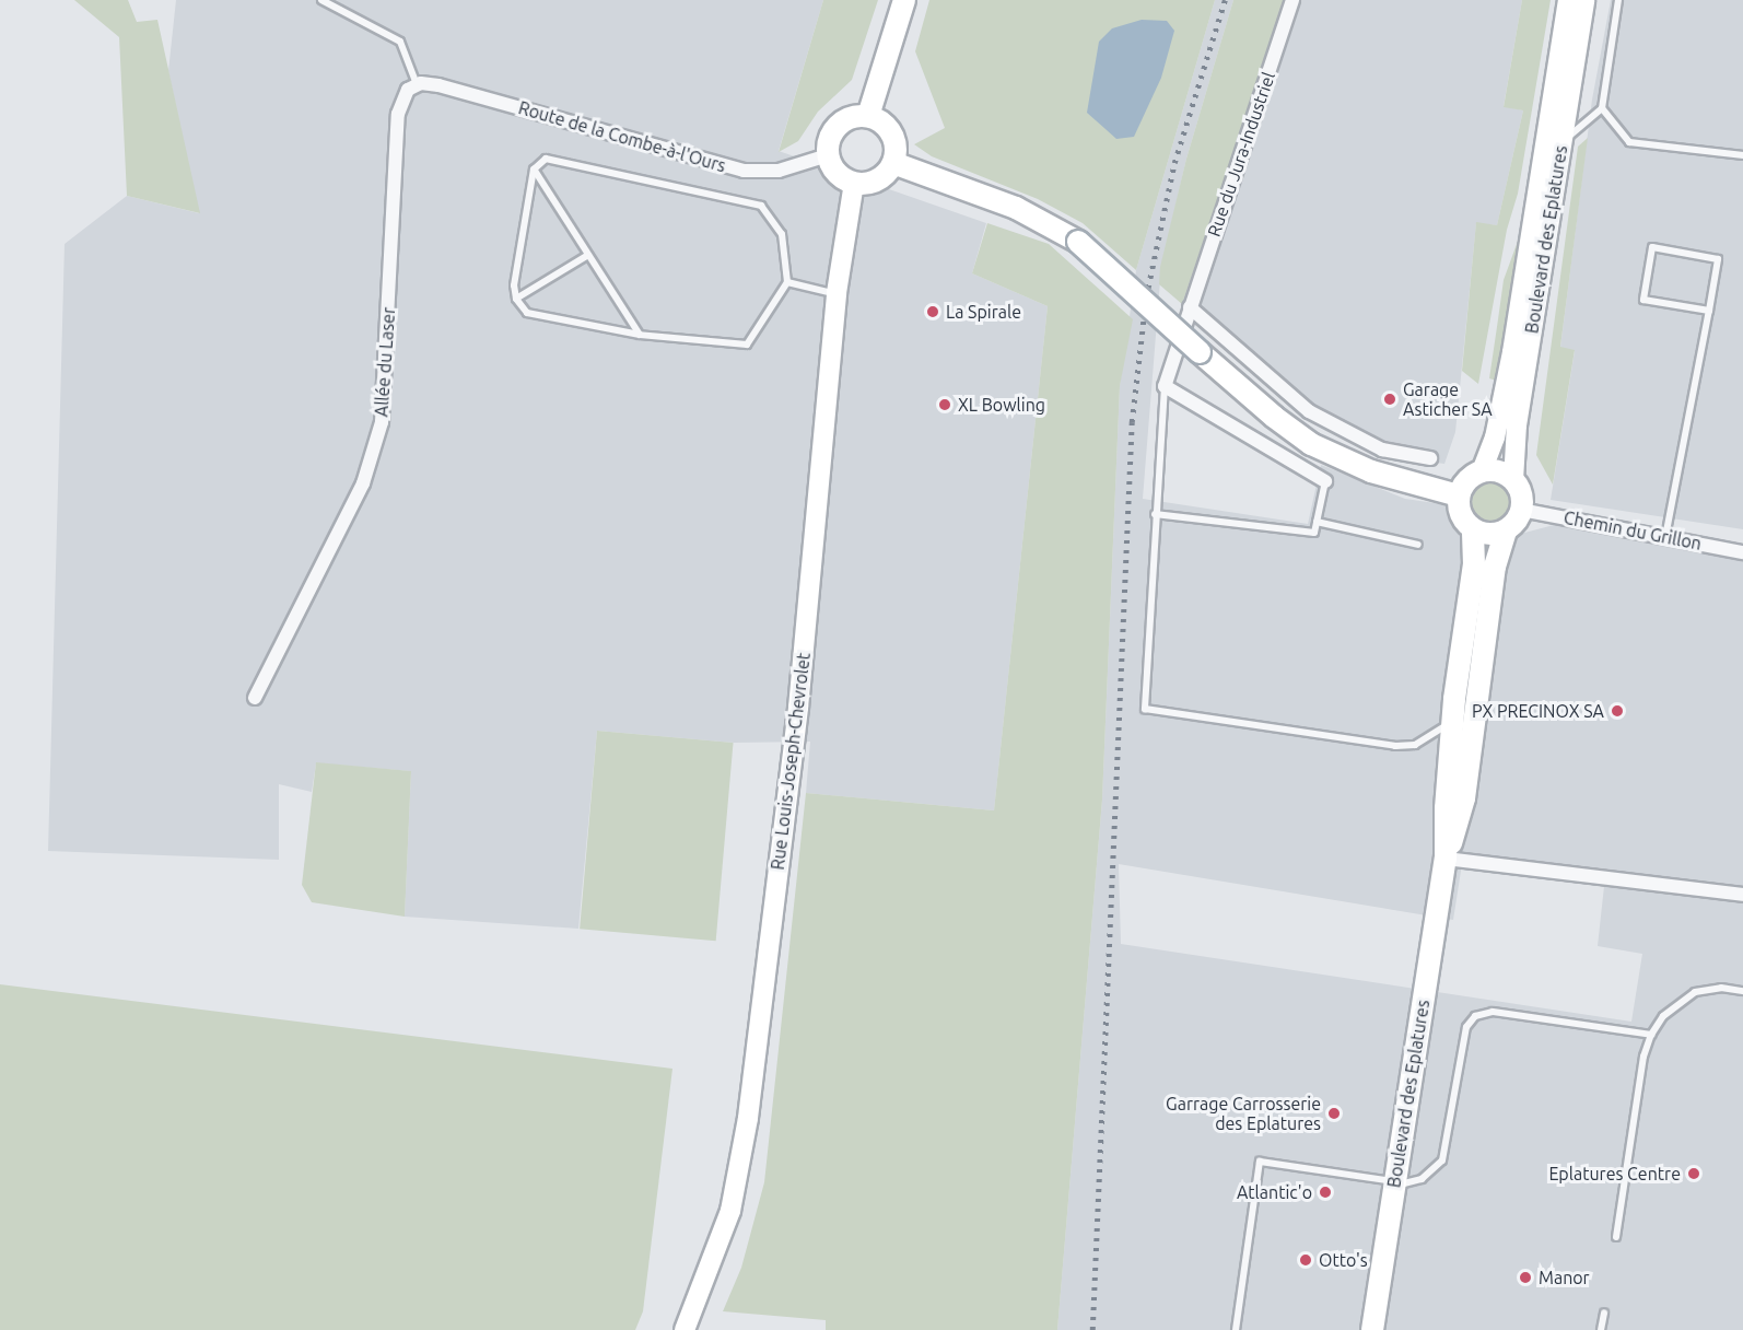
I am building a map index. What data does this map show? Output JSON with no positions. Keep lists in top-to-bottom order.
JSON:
{
  "streets": {
    "main road": ["Boulevard des Eplatures", "Rue Louis-Joseph-Chevrolet"],
    "street": [
      "Route de la Combe-à-l'Ours",
      "Rue du Jura-Industriel",
      "Allée du Laser",
      "Chemin du Grillon"
    ]
  },
  "crossings": [
    ["Route de la Combe-à-l'Ours", "Allée du Laser"],
    ["Route de la Combe-à-l'Ours", "Rue Louis-Joseph-Chevrolet"],
    ["Boulevard des Eplatures", "Chemin du Grillon"]
  ],
  "places": [
    "La Spirale",
    "Garage Asticher SA",
    "XL Bowling",
    "PX PRECINOX SA",
    "Garrage Carrosserie des Eplatures",
    "Eplatures Centre",
    "Atlantic'o",
    "Otto's",
    "Manor"
  ]
}
